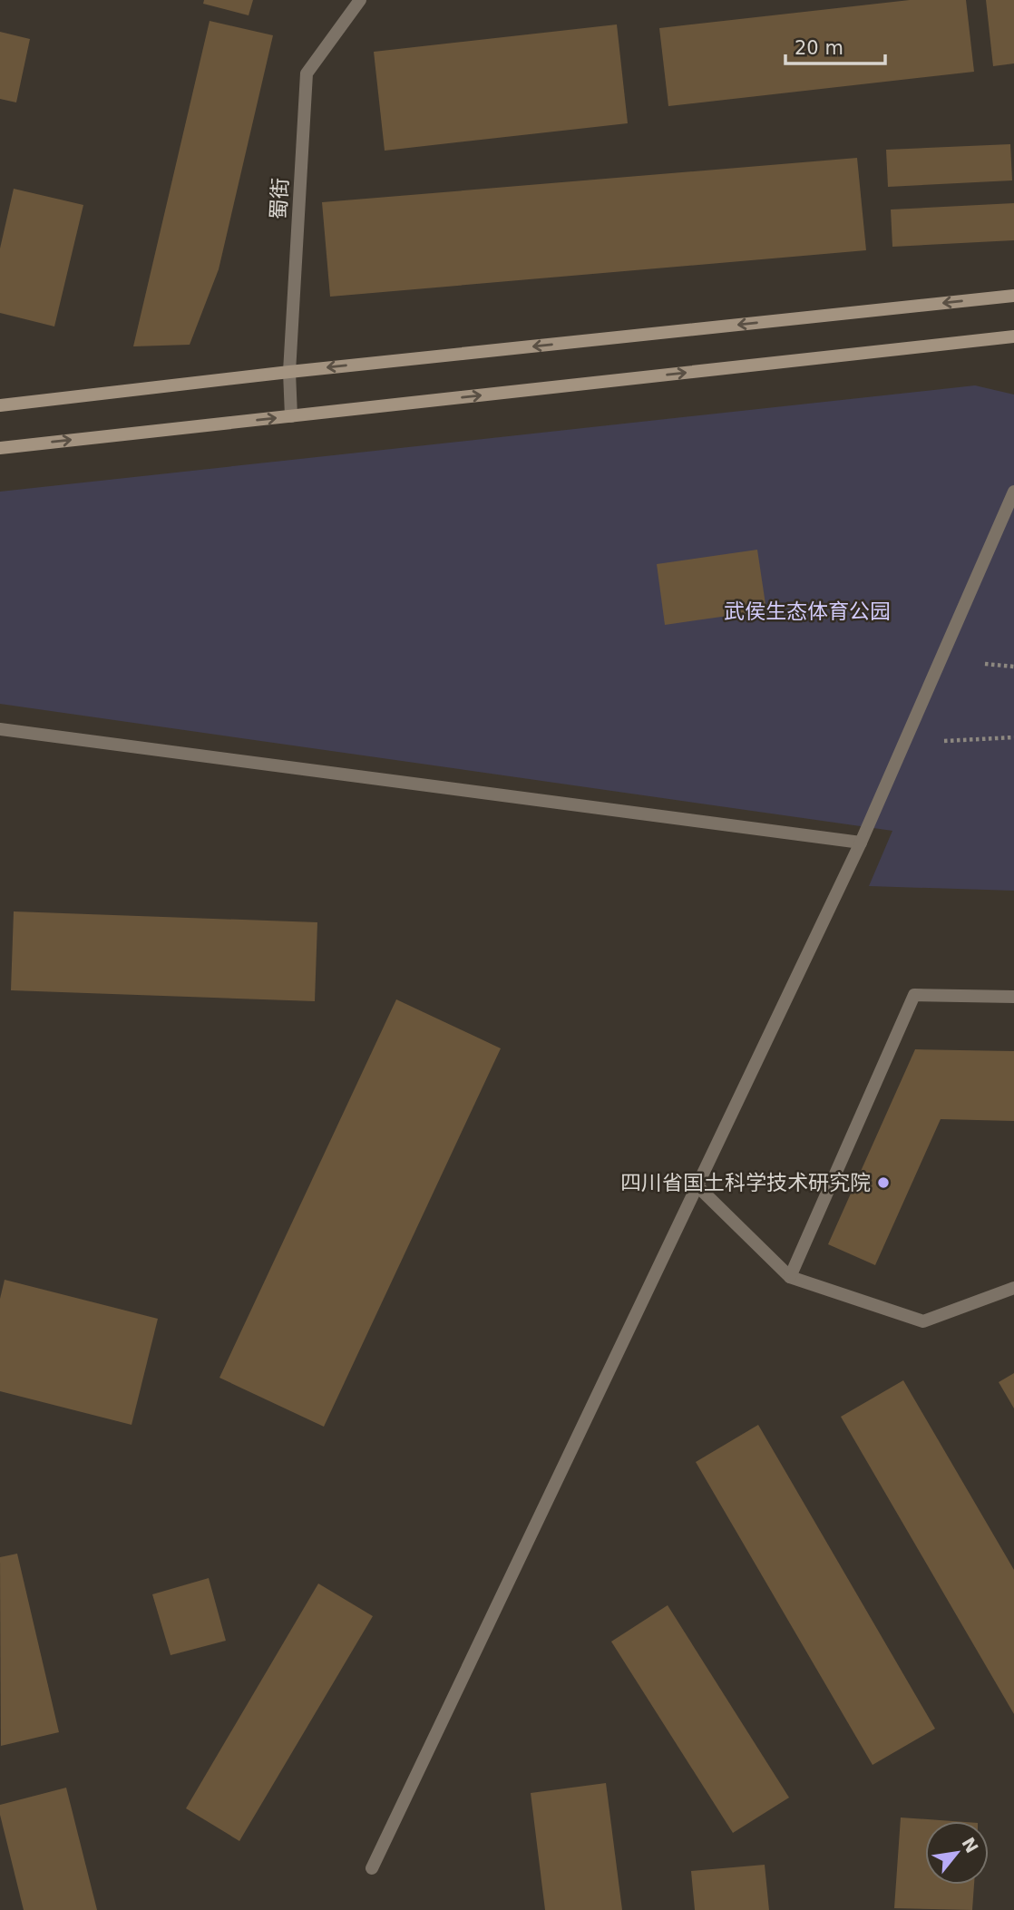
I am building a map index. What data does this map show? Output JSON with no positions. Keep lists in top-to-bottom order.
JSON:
{
  "streets": {
    "street": ["蜀街"]
  },
  "parks": ["武侯生态体育公园"],
  "places": ["四川省国土科学技术研究院"],
  "scale_bar": "20 m",
  "north": "top right"
}
